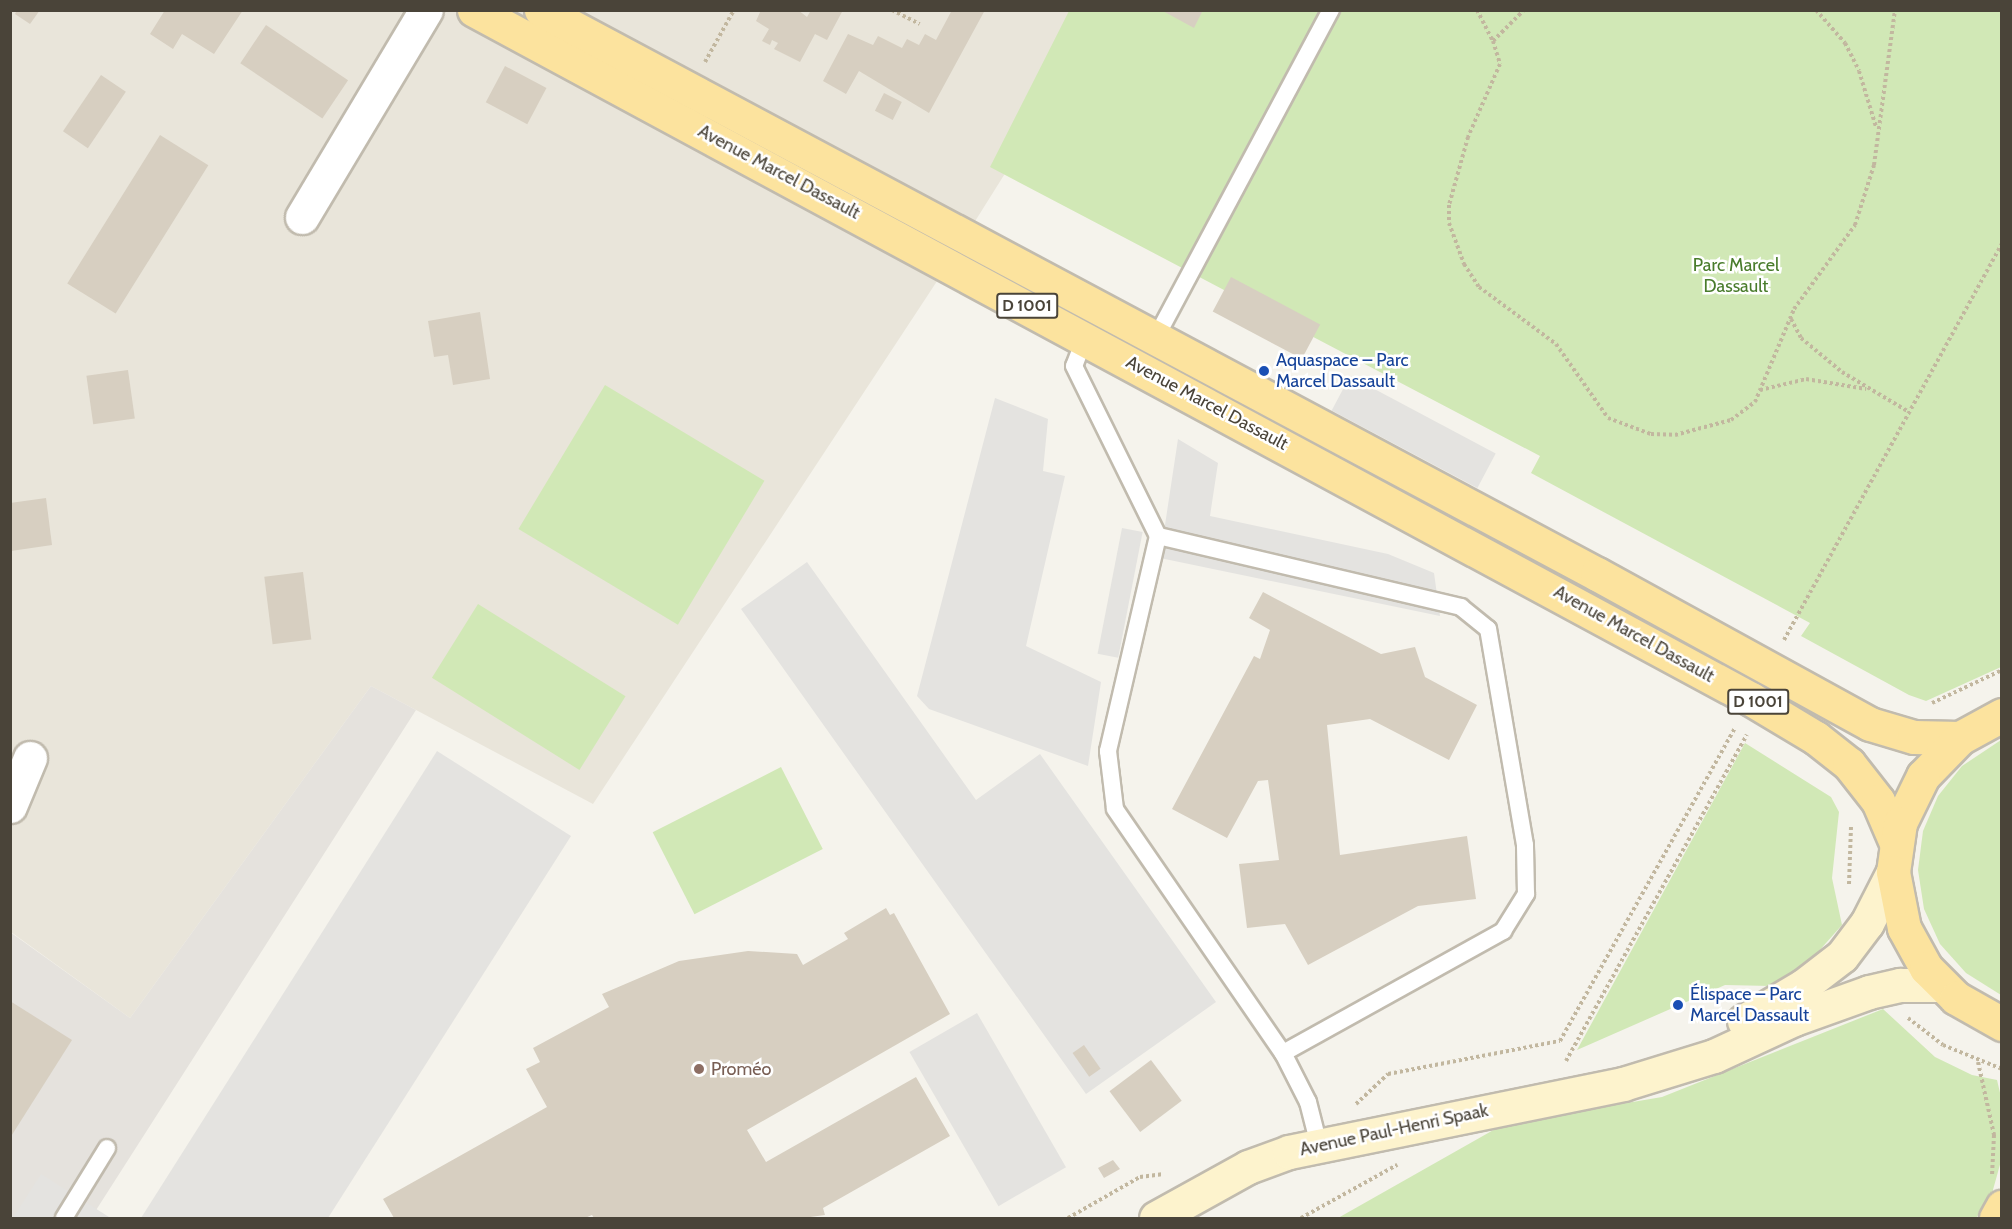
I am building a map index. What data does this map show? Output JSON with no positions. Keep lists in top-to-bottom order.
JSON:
{
  "streets": {
    "main road": ["Avenue Marcel Dassault", "D 1001"],
    "street": ["Avenue Paul-Henri Spaak"]
  },
  "crossings": [
    ["Avenue Marcel Dassault", "Avenue Paul-Henri Spaak"]
  ],
  "parks": ["Parc Marcel Dassault"],
  "places": ["Aquaspace – Parc Marcel Dassault", "Élispace – Parc Marcel Dassault", "Proméo"]
}
